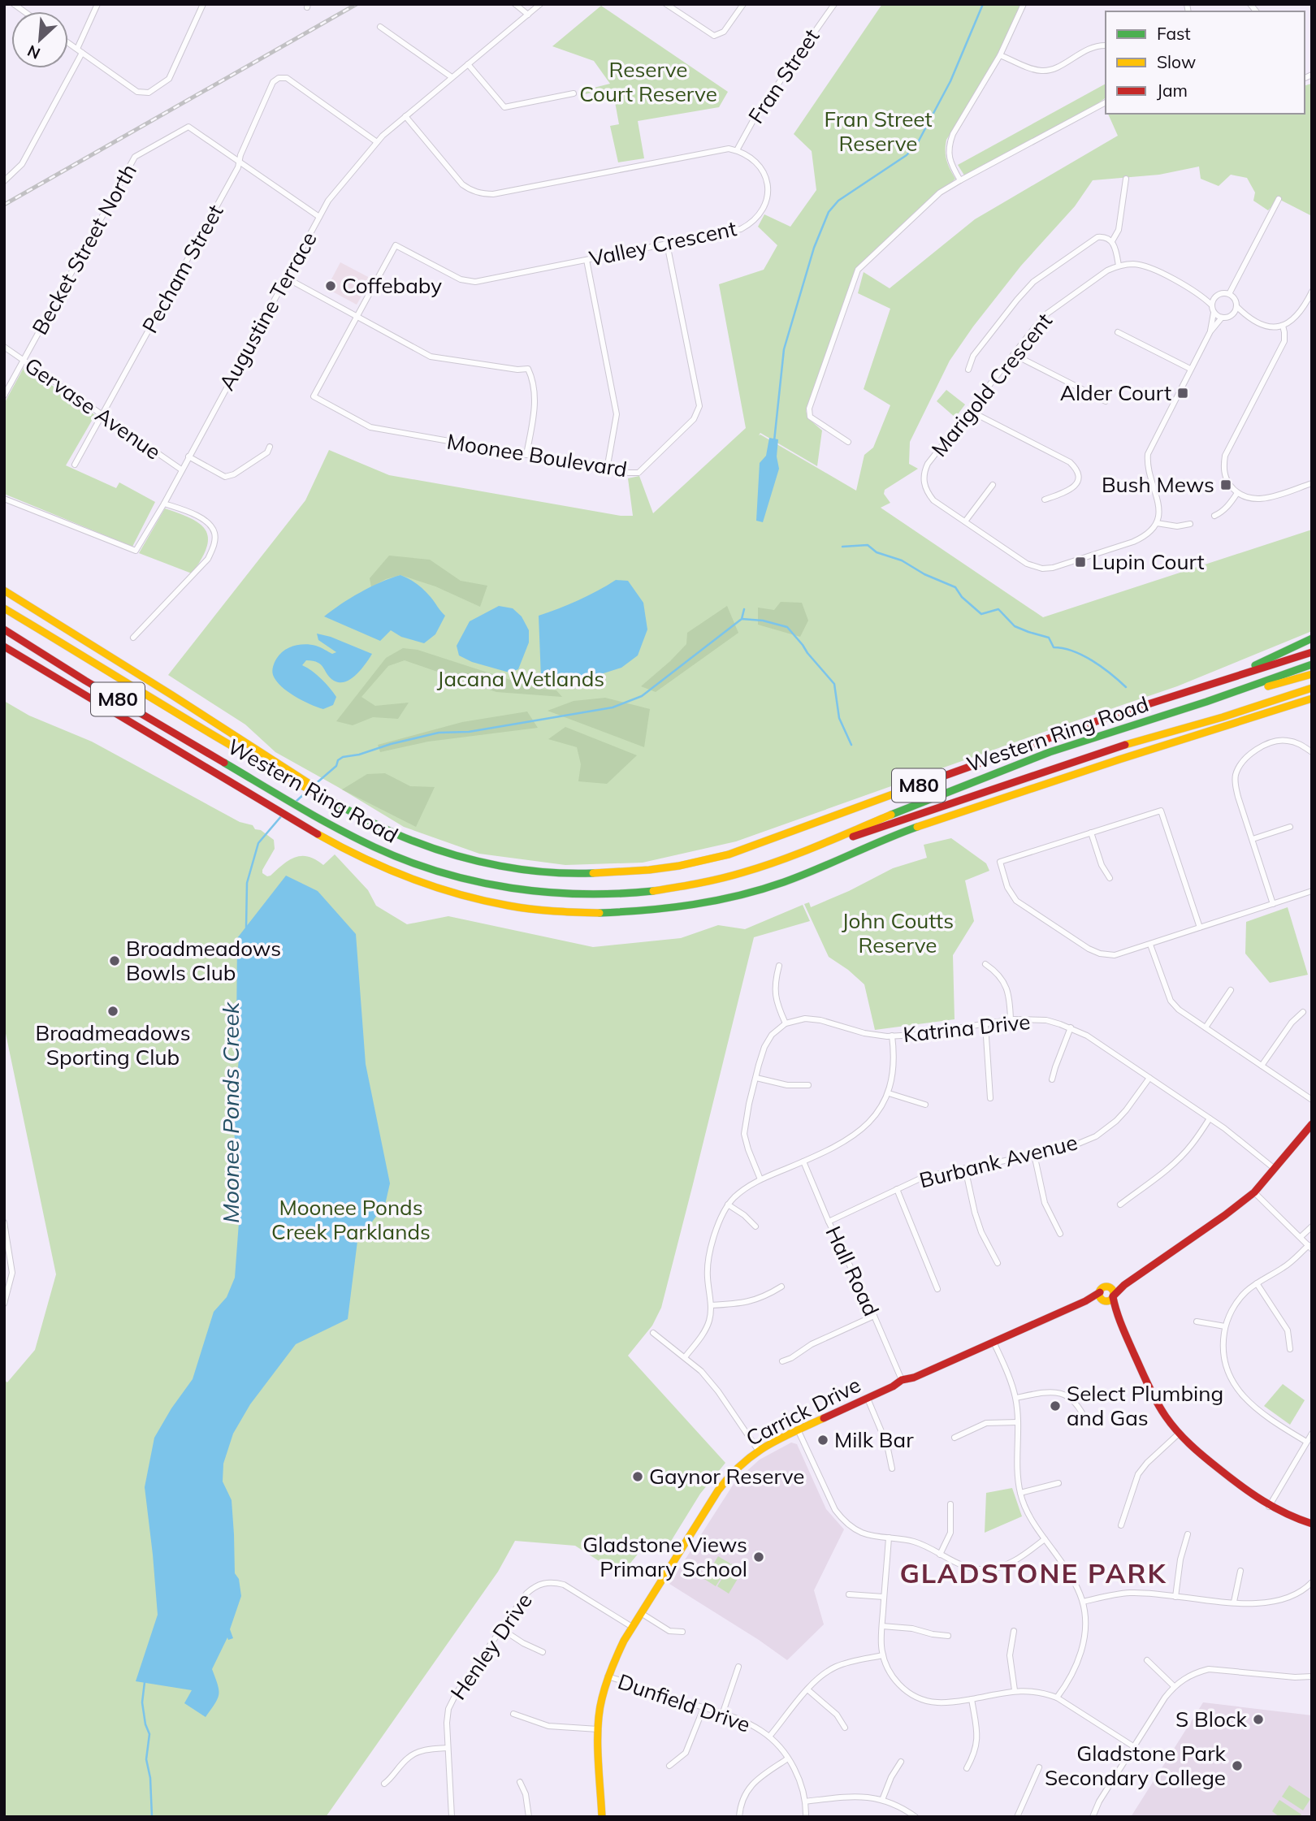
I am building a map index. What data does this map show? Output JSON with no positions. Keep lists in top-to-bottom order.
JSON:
{
  "streets": {
    "main road": ["M80", "Western Ring Road", "Carrick Drive"],
    "street": [
      "Fran Street",
      "Valley Crescent",
      "Becket Street North",
      "Pecham Street",
      "Augustine Terrace",
      "Marigold Crescent",
      "Gervase Avenue",
      "Moonee Boulevard",
      "Katrina Drive",
      "Burbank Avenue",
      "Hall Road",
      "Henley Drive",
      "Dunfield Drive"
    ]
  },
  "crossings": [
    ["Fran Street", "Valley Crescent"],
    ["Valley Crescent", "Moonee Boulevard"],
    ["Becket Street North", "Pecham Street"],
    ["Becket Street North", "Gervase Avenue"],
    ["Pecham Street", "Augustine Terrace"],
    ["Pecham Street", "Gervase Avenue"],
    ["Augustine Terrace", "Gervase Avenue"],
    ["Katrina Drive", "Burbank Avenue"],
    ["Burbank Avenue", "Hall Road"],
    ["Hall Road", "Carrick Drive"],
    ["Carrick Drive", "Henley Drive"],
    ["Carrick Drive", "Dunfield Drive"]
  ],
  "districts": ["GLADSTONE PARK"],
  "water": ["Moonee Ponds Creek"],
  "parks": [
    "Reserve Court Reserve",
    "Fran Street Reserve",
    "Jacana Wetlands",
    "John Coutts Reserve",
    "Moonee Ponds Creek Parklands"
  ],
  "places": {
    "other": [
      "Coffebaby",
      "Broadmeadows Bowls Club",
      "Broadmeadows Sporting Club",
      "Select Plumbing and Gas",
      "Milk Bar",
      "Gaynor Reserve",
      "Gladstone Views Primary School",
      "S Block",
      "Gladstone Park Secondary College"
    ],
    "transit": ["Alder Court", "Bush Mews", "Lupin Court"]
  },
  "legend": ["Fast", "Slow", "Jam"],
  "north": "bottom left"
}
